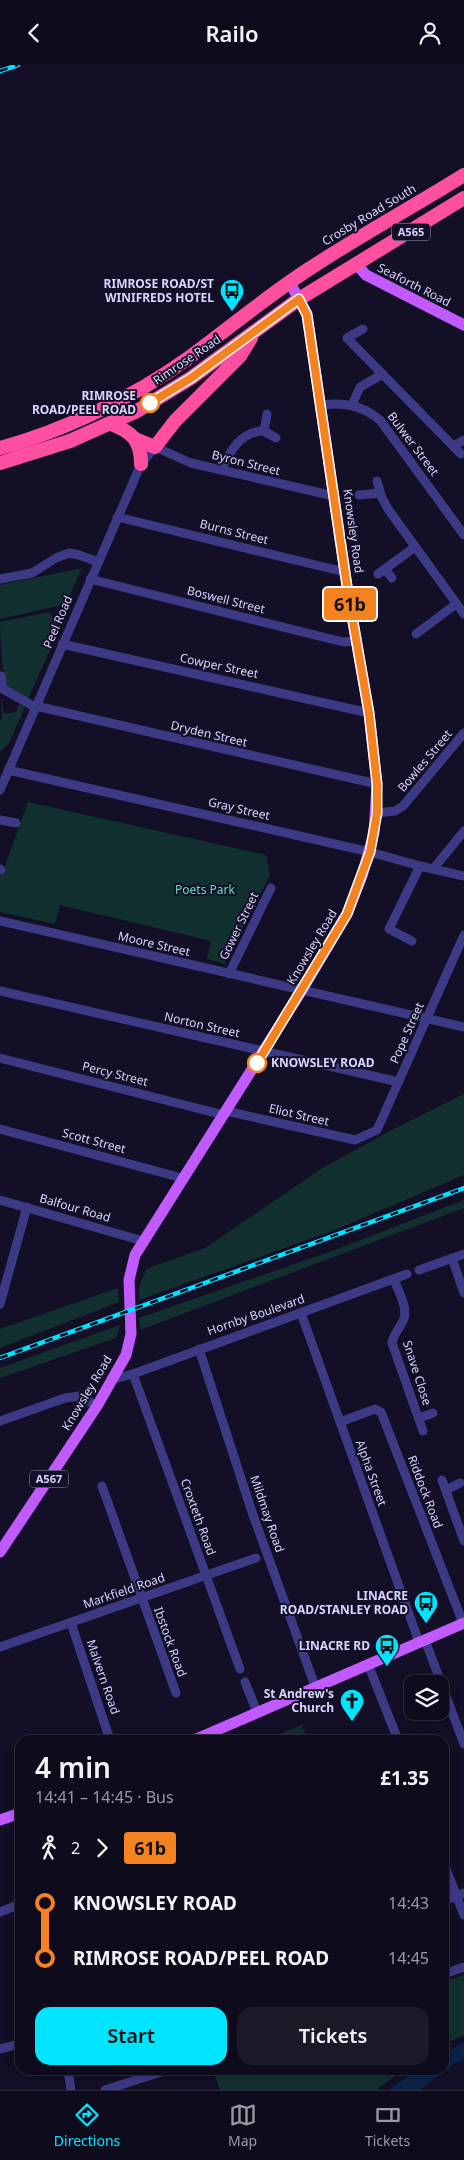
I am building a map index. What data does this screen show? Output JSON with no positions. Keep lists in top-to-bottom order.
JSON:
{
  "streets": {
    "highway": ["Crosby Road South", "A565", "Rimrose Road"],
    "main road": ["Seaforth Road", "Knowsley Road", "A567"],
    "street": [
      "Bulwer Street",
      "Byron Street",
      "Burns Street",
      "Boswell Street",
      "Peel Road",
      "Cowper Street",
      "Dryden Street",
      "Bowles Street",
      "Gray Street",
      "Gower Street",
      "Moore Street",
      "Norton Street",
      "Pope Street",
      "Percy Street",
      "Eliot Street",
      "Scott Street",
      "Balfour Road",
      "Hornby Boulevard",
      "Snave Close",
      "Alpha Street",
      "Riddock Road",
      "Mildmay Road",
      "Croxteth Road",
      "Markfield Road",
      "Ibstock Road",
      "Malvern Road"
    ]
  },
  "crossings": [
    ["Crosby Road South", "Rimrose Road"],
    ["Crosby Road South", "Knowsley Road"],
    ["A565", "Seaforth Road"],
    ["A565", "Rimrose Road"],
    ["A565", "Knowsley Road"],
    ["Rimrose Road", "Knowsley Road"],
    ["Bulwer Street", "Knowsley Road"],
    ["Byron Street", "Knowsley Road"],
    ["Byron Street", "Peel Road"],
    ["Knowsley Road", "Burns Street"],
    ["Knowsley Road", "Boswell Street"],
    ["Knowsley Road", "Cowper Street"],
    ["Knowsley Road", "Dryden Street"],
    ["Knowsley Road", "Bowles Street"],
    ["Knowsley Road", "Gray Street"],
    ["Knowsley Road", "Moore Street"],
    ["Knowsley Road", "Norton Street"],
    ["Knowsley Road", "Percy Street"],
    ["Knowsley Road", "Eliot Street"],
    ["Knowsley Road", "Scott Street"],
    ["Knowsley Road", "Balfour Road"],
    ["Knowsley Road", "Hornby Boulevard"],
    ["Burns Street", "Peel Road"],
    ["Boswell Street", "Peel Road"],
    ["Peel Road", "Cowper Street"],
    ["Peel Road", "Dryden Street"],
    ["Peel Road", "Gray Street"],
    ["Gower Street", "Moore Street"],
    ["Moore Street", "Pope Street"],
    ["Norton Street", "Pope Street"],
    ["Pope Street", "Eliot Street"],
    ["Percy Street", "Eliot Street"],
    ["Hornby Boulevard", "Snave Close"],
    ["Hornby Boulevard", "Alpha Street"],
    ["Hornby Boulevard", "Mildmay Road"],
    ["Hornby Boulevard", "Croxteth Road"],
    ["Alpha Street", "Riddock Road"],
    ["Croxteth Road", "Markfield Road"],
    ["Markfield Road", "Ibstock Road"],
    ["Markfield Road", "Malvern Road"]
  ],
  "parks": ["Poets Park"],
  "places": {
    "bus stop": ["RIMROSE ROAD/ST WINIFREDS HOTEL", "LINACRE ROAD/STANLEY ROAD", "LINACRE RD"],
    "other": ["RIMROSE ROAD/PEEL ROAD", "KNOWSLEY ROAD"],
    "church": ["St Andrew's Church"]
  },
  "lines": ["bus line 61b"],
  "page": {
    "header": "Railo",
    "on_map": "61b",
    "heading": ["4 min", "14:41 – 14:45 · Bus", "£1.35"],
    "legs": ["2", "61b"],
    "list": [
      {
        "name": "KNOWSLEY ROAD",
        "value": "14:43"
      },
      {
        "name": "RIMROSE ROAD/PEEL ROAD",
        "value": "14:45"
      }
    ],
    "buttons": ["Start", "Tickets"],
    "tabs": ["Directions", "Map", "Tickets"]
  }
}
